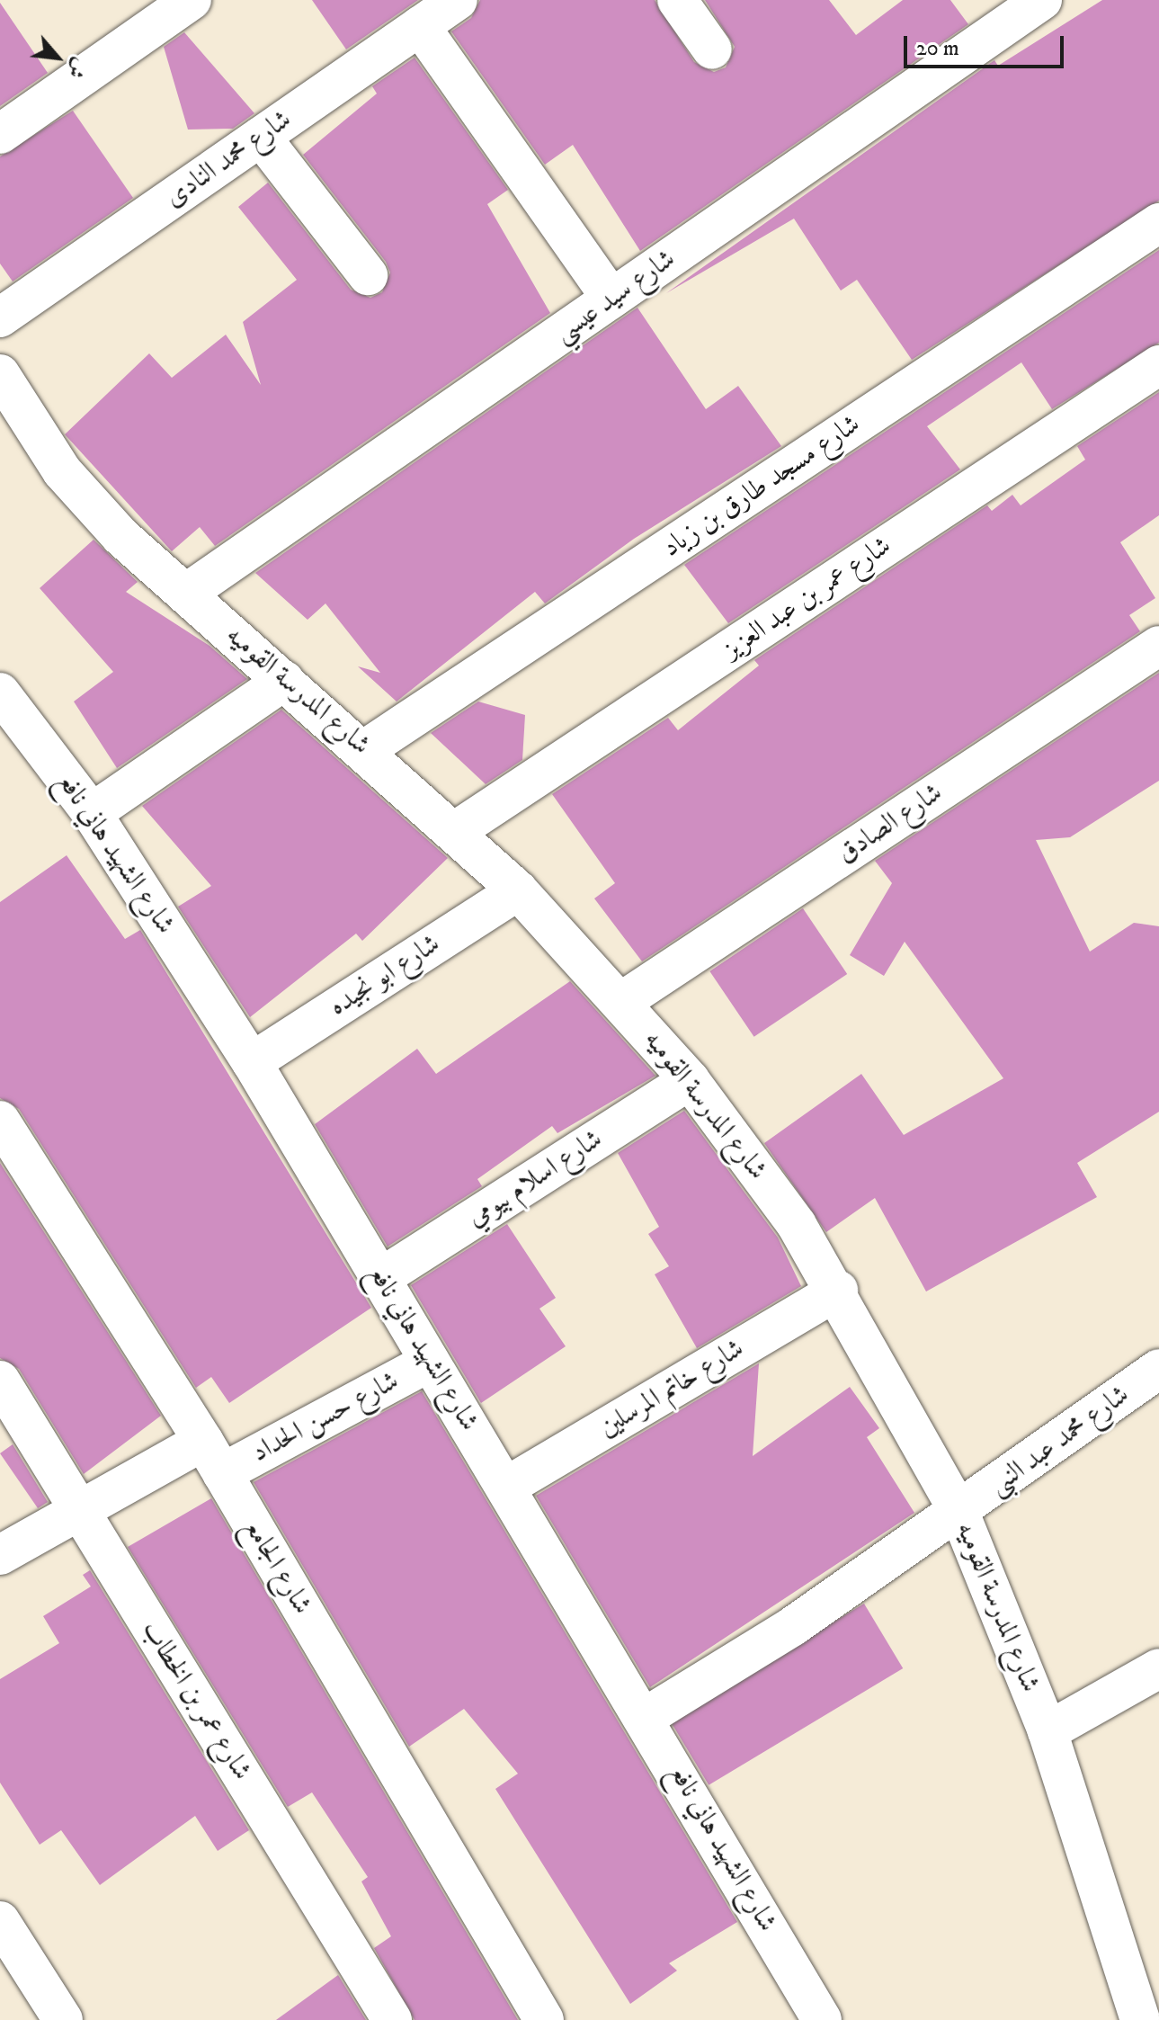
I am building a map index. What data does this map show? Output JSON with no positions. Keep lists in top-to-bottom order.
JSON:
{
  "streets": {
    "street": [
      "شارع محمد النادى",
      "شارع سيد عيسي",
      "شارع مسجد طارق بن زياد",
      "شارع عمر بن عبد العزيز",
      "شارع المدرسة القوميه",
      "شارع الصادق",
      "شارع الشهيد هاني نافع",
      "شارع ابو نجيده",
      "شارع اسلام بيومي",
      "شارع خاتم المرسلين",
      "شارع حسن الحداد",
      "شارع محمد عبد النبى",
      "شارع الجامع",
      "شارع عمر بن الخطاب"
    ]
  },
  "crossings": [
    ["شارع سيد عيسي", "شارع المدرسة القوميه"],
    ["شارع مسجد طارق بن زياد", "شارع المدرسة القوميه"],
    ["شارع عمر بن عبد العزيز", "شارع المدرسة القوميه"],
    ["شارع المدرسة القوميه", "شارع الصادق"],
    ["شارع المدرسة القوميه", "شارع ابو نجيده"],
    ["شارع المدرسة القوميه", "شارع اسلام بيومي"],
    ["شارع المدرسة القوميه", "شارع خاتم المرسلين"],
    ["شارع المدرسة القوميه", "شارع محمد عبد النبى"],
    ["شارع الشهيد هاني نافع", "شارع ابو نجيده"],
    ["شارع الشهيد هاني نافع", "شارع اسلام بيومي"],
    ["شارع الشهيد هاني نافع", "شارع خاتم المرسلين"],
    ["شارع الشهيد هاني نافع", "شارع حسن الحداد"],
    ["شارع الشهيد هاني نافع", "شارع محمد عبد النبى"],
    ["شارع حسن الحداد", "شارع الجامع"],
    ["شارع حسن الحداد", "شارع عمر بن الخطاب"]
  ],
  "scale_bar": "20 m",
  "north": "bottom right"
}
